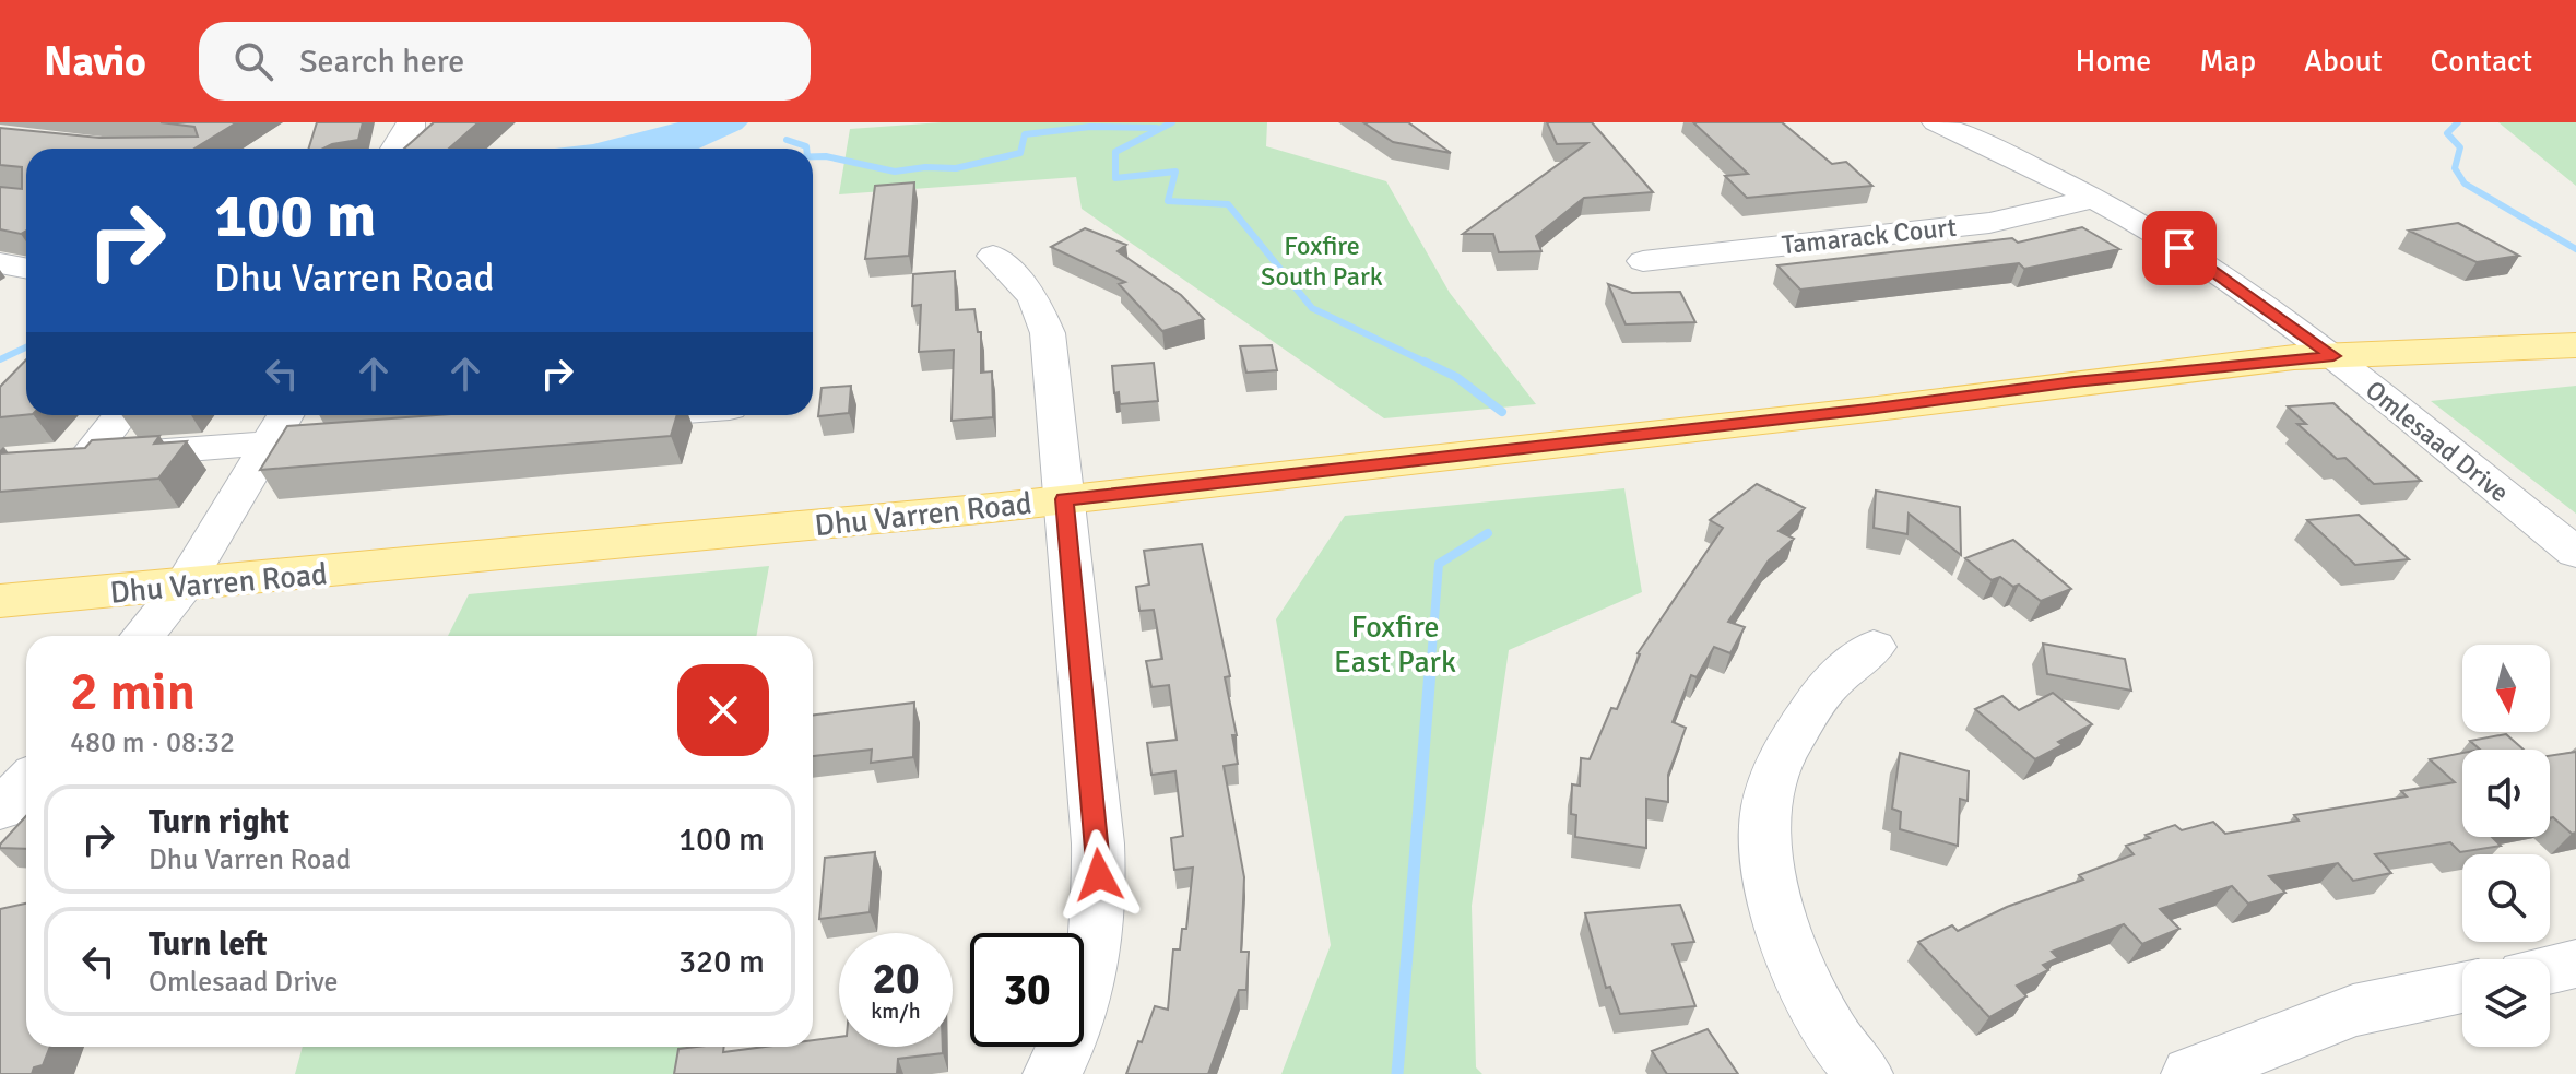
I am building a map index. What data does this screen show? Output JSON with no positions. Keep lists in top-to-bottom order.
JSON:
{
  "streets": {
    "main road": ["Dhu Varren Road"],
    "street": ["Tamarack Court", "Omlesaad Drive"]
  },
  "crossings": [
    ["Tamarack Court", "Omlesaad Drive"],
    ["Omlesaad Drive", "Dhu Varren Road"]
  ],
  "parks": ["Foxfire South Park", "Foxfire East Park"],
  "north": "bottom",
  "page": {
    "header": "Navio",
    "search": "Search here",
    "nav": [
      "Home",
      "Map",
      "About",
      "Contact"
    ],
    "turn": ["100 m", "Dhu Varren Road"],
    "heading": ["2 min", "480 m · 08:32"],
    "list": [
      {
        "name": "Turn right",
        "note": "Dhu Varren Road",
        "value": "100 m"
      },
      {
        "name": "Turn left",
        "note": "Omlesaad Drive",
        "value": "320 m"
      }
    ],
    "speed": "20 km/h",
    "limit": "30"
  }
}
